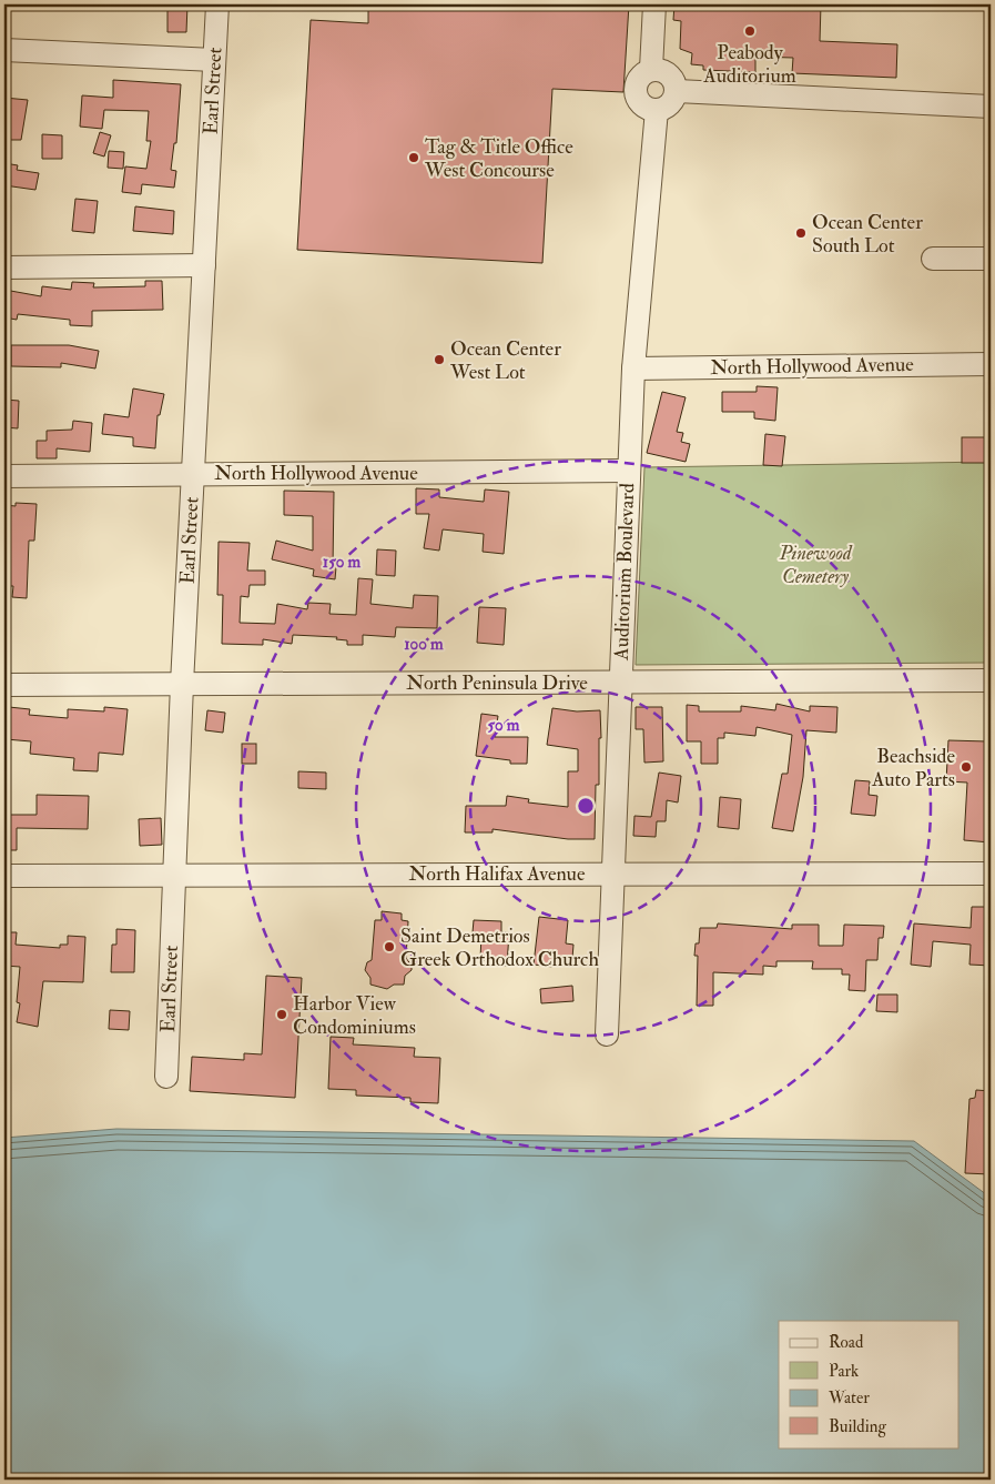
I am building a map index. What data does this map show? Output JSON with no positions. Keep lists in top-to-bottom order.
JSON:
{
  "streets": {
    "street": [
      "Earl Street",
      "North Hollywood Avenue",
      "Auditorium Boulevard",
      "North Peninsula Drive",
      "North Halifax Avenue"
    ]
  },
  "crossings": [
    ["Earl Street", "North Hollywood Avenue"],
    ["Earl Street", "North Peninsula Drive"],
    ["Earl Street", "North Halifax Avenue"],
    ["North Hollywood Avenue", "Auditorium Boulevard"],
    ["Auditorium Boulevard", "North Peninsula Drive"],
    ["Auditorium Boulevard", "North Halifax Avenue"]
  ],
  "parks": ["Pinewood Cemetery"],
  "places": [
    "Peabody Auditorium",
    "Tag & Title Office West Concourse",
    "Ocean Center South Lot",
    "Ocean Center West Lot",
    "Beachside Auto Parts",
    "Saint Demetrios Greek Orthodox Church",
    "Harbor View Condominiums"
  ],
  "legend": [
    "Road",
    "Park",
    "Water",
    "Building"
  ],
  "rings": ["150 m", "100 m", "50 m"]
}
